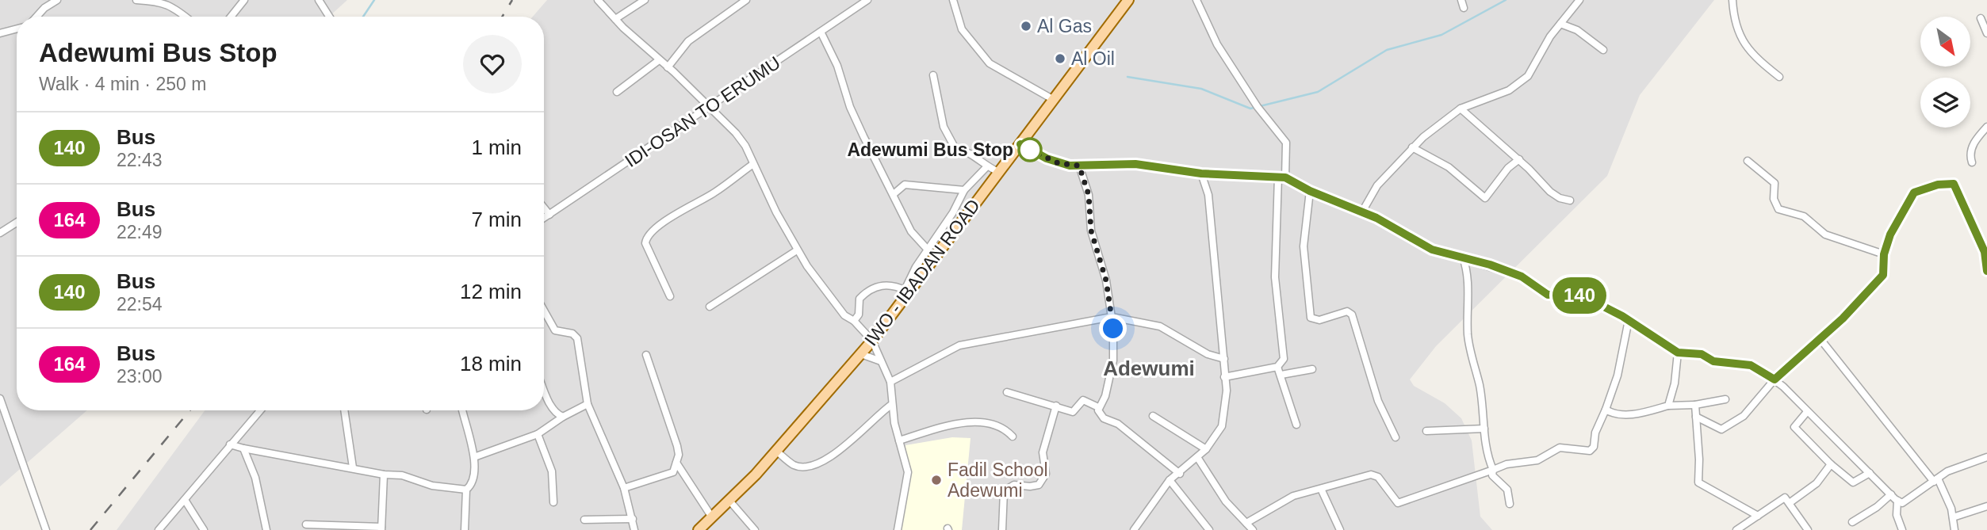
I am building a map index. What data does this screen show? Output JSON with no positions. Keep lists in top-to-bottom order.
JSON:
{
  "streets": {
    "main road": ["IWO - IBADAN ROAD"],
    "street": ["IDI-OSAN TO ERUMU"]
  },
  "districts": ["Adewumi"],
  "places": [
    "Al Gas",
    "Al Oil",
    "Adewumi Bus Stop",
    "Fadil School Adewumi"
  ],
  "lines": ["bus line 140"],
  "north": "bottom right",
  "page": {
    "on_map": "140",
    "heading": ["Adewumi Bus Stop", "Walk · 4 min · 250 m"],
    "list": [
      {
        "mark": "140",
        "name": "Bus",
        "note": "22:43",
        "value": "1 min"
      },
      {
        "mark": "164",
        "name": "Bus",
        "note": "22:49",
        "value": "7 min"
      },
      {
        "mark": "140",
        "name": "Bus",
        "note": "22:54",
        "value": "12 min"
      },
      {
        "mark": "164",
        "name": "Bus",
        "note": "23:00",
        "value": "18 min"
      }
    ]
  }
}
